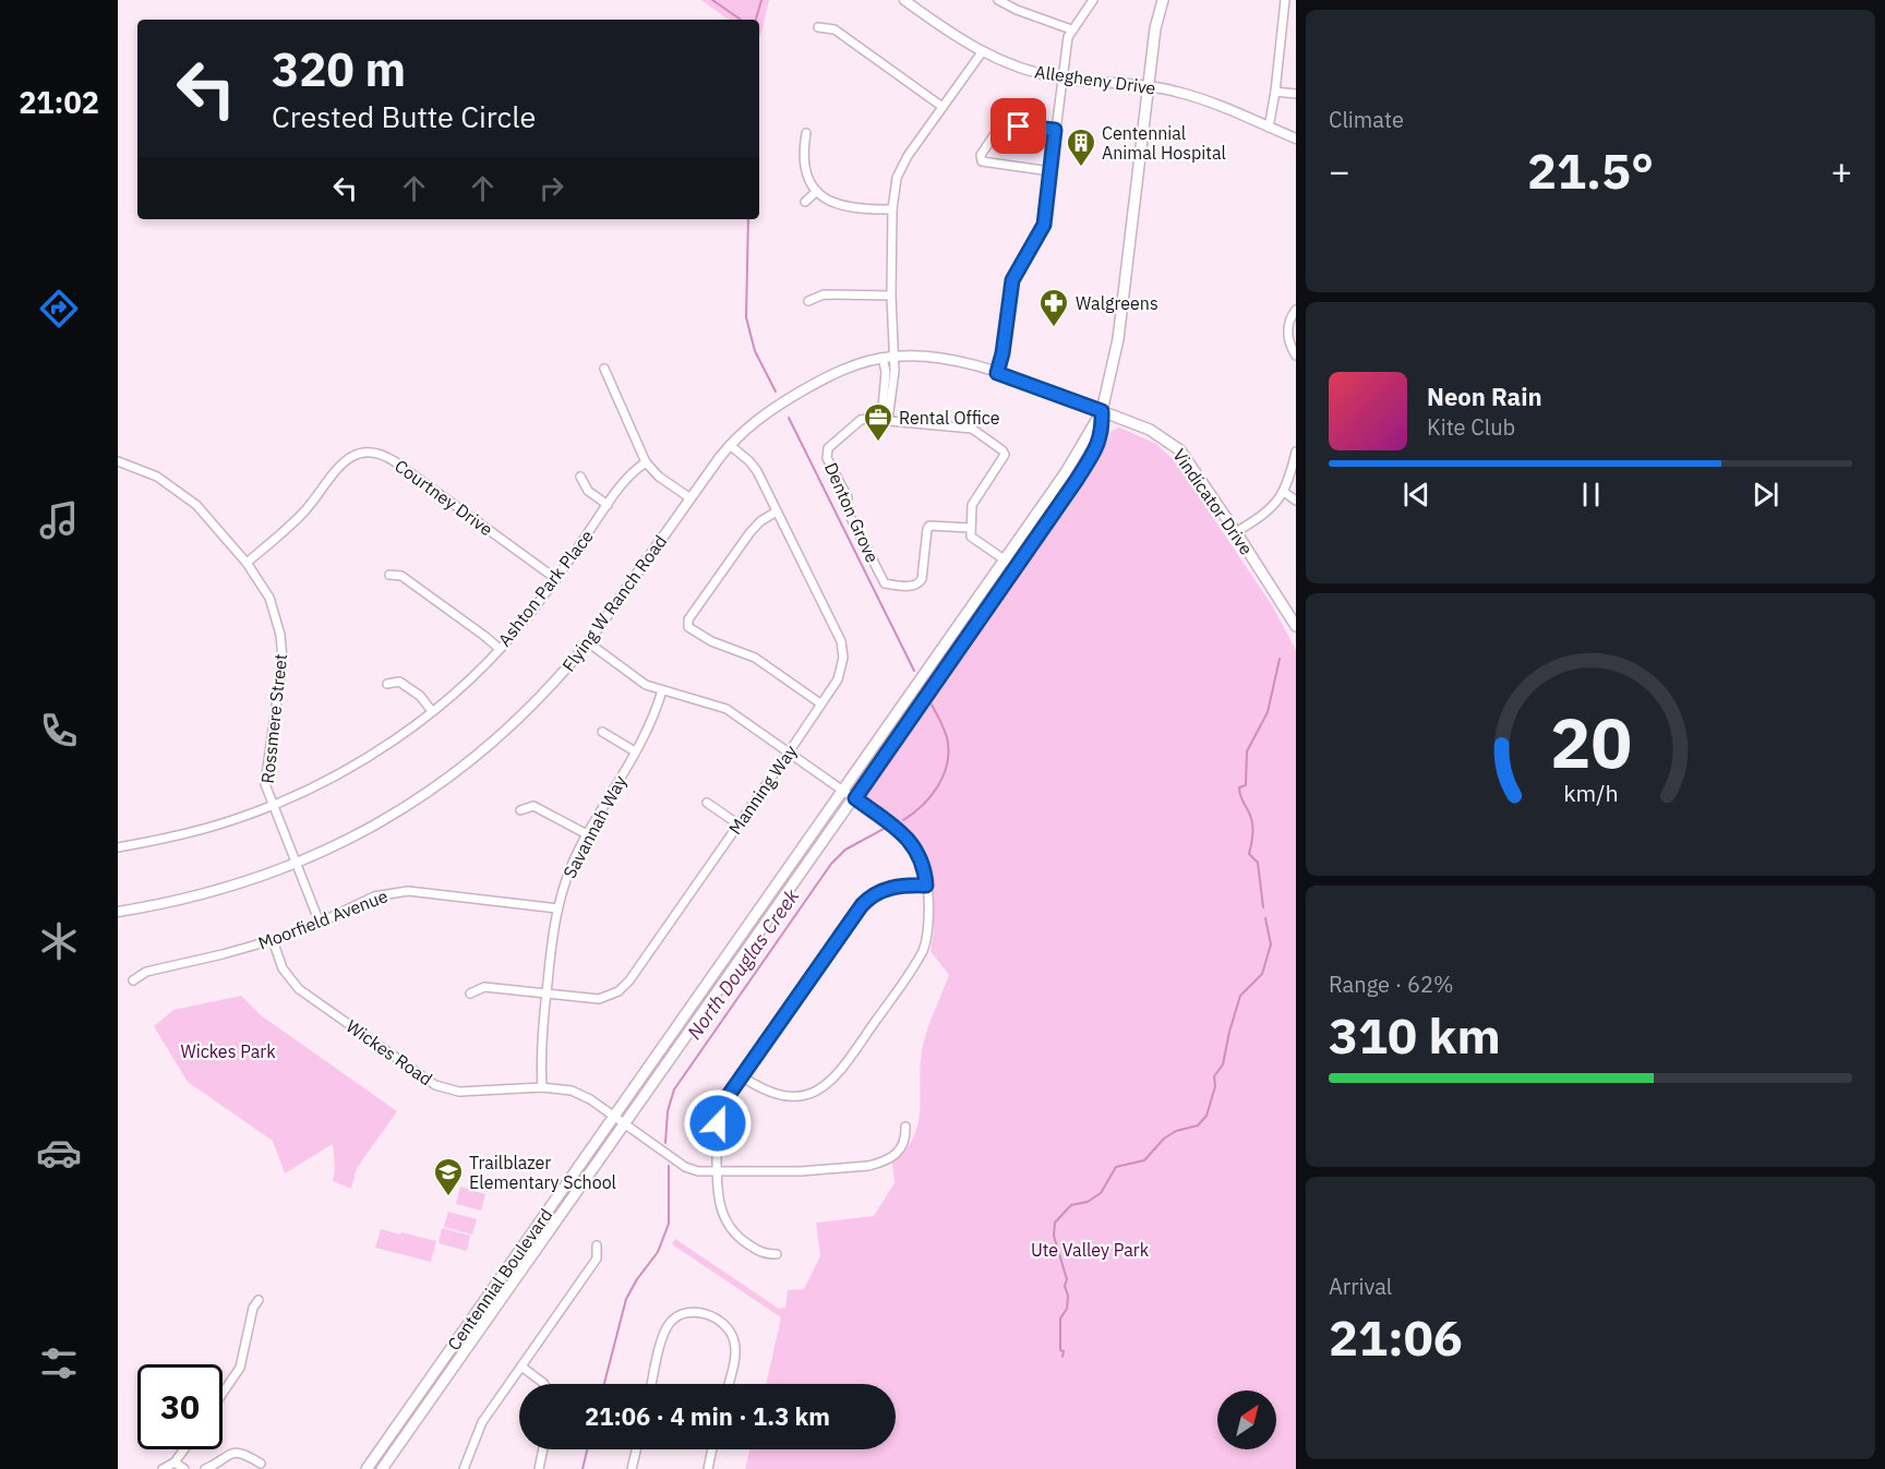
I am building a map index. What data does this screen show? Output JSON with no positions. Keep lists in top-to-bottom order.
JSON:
{
  "streets": {
    "main road": ["Vindicator Drive", "Centennial Boulevard"],
    "street": [
      "Allegheny Drive",
      "Courtney Drive",
      "Denton Grove",
      "Ashton Park Place",
      "Flying W Ranch Road",
      "Rossmere Street",
      "Manning Way",
      "Savannah Way",
      "Moorfield Avenue",
      "Wickes Road"
    ]
  },
  "crossings": [
    ["Allegheny Drive", "Centennial Boulevard"],
    ["Courtney Drive", "Ashton Park Place"],
    ["Courtney Drive", "Rossmere Street"],
    ["Vindicator Drive", "Flying W Ranch Road"],
    ["Vindicator Drive", "Centennial Boulevard"],
    ["Ashton Park Place", "Rossmere Street"],
    ["Flying W Ranch Road", "Rossmere Street"],
    ["Flying W Ranch Road", "Manning Way"],
    ["Flying W Ranch Road", "Centennial Boulevard"],
    ["Rossmere Street", "Moorfield Avenue"],
    ["Manning Way", "Savannah Way"],
    ["Savannah Way", "Moorfield Avenue"],
    ["Savannah Way", "Wickes Road"],
    ["Moorfield Avenue", "Wickes Road"],
    ["Wickes Road", "Centennial Boulevard"]
  ],
  "water": ["North Douglas Creek"],
  "parks": ["Wickes Park", "Ute Valley Park"],
  "places": {
    "building": ["Centennial Animal Hospital"],
    "pharmacy": ["Walgreens"],
    "office": ["Rental Office"],
    "school or university": ["Trailblazer Elementary School"]
  },
  "north": "top right",
  "page": {
    "tabs": "21:02",
    "tile": [
      "Climate",
      ["Range · 62%", "310 km"],
      ["Arrival", "21:06"]
    ],
    "turn": ["320 m", "Crested Butte Circle"],
    "heat": ["−", "21.5°", "+"],
    "song": ["Neon Rain", "Kite Club"],
    "limit": "30",
    "trip": "21:06 · 4 min · 1.3 km",
    "gauge": ["20", "km/h"]
  }
}
